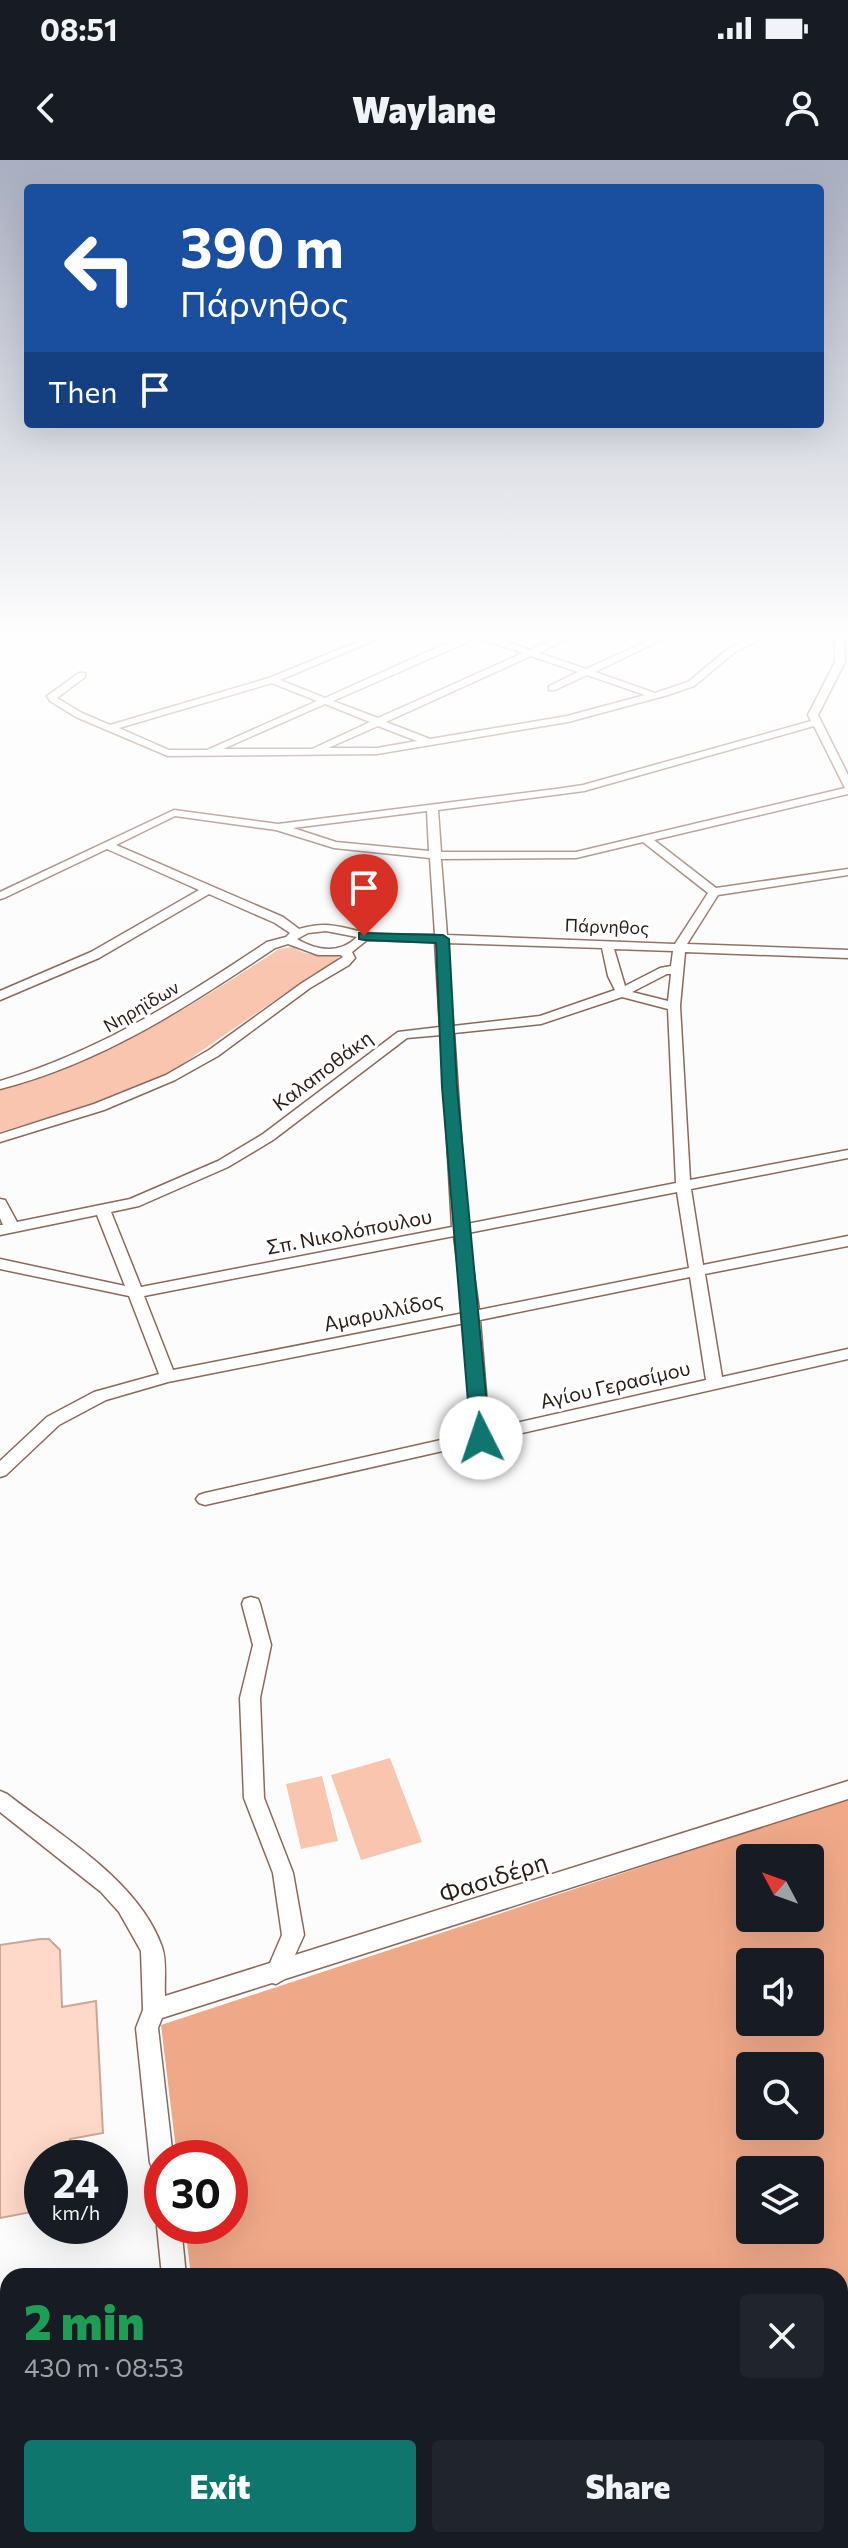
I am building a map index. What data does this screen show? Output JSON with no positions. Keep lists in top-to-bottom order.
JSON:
{
  "streets": {
    "street": [
      "Πάρνηθος",
      "Νηρηϊδων",
      "Καλαποθάκη",
      "Σπ. Νικολόπουλου",
      "Αμαρυλλίδος",
      "Αγίου Γερασίμου",
      "Φασιδέρη"
    ]
  },
  "crossings": [
    ["Πάρνηθος", "Νηρηϊδων"]
  ],
  "north": "top left",
  "page": {
    "status": "08:51",
    "header": "Waylane",
    "turn": ["390 m", "Πάρνηθος"],
    "then": "Then",
    "speed": "24 km/h",
    "limit": "30",
    "heading": ["2 min", "430 m · 08:53"],
    "buttons": ["Exit", "Share"]
  }
}
